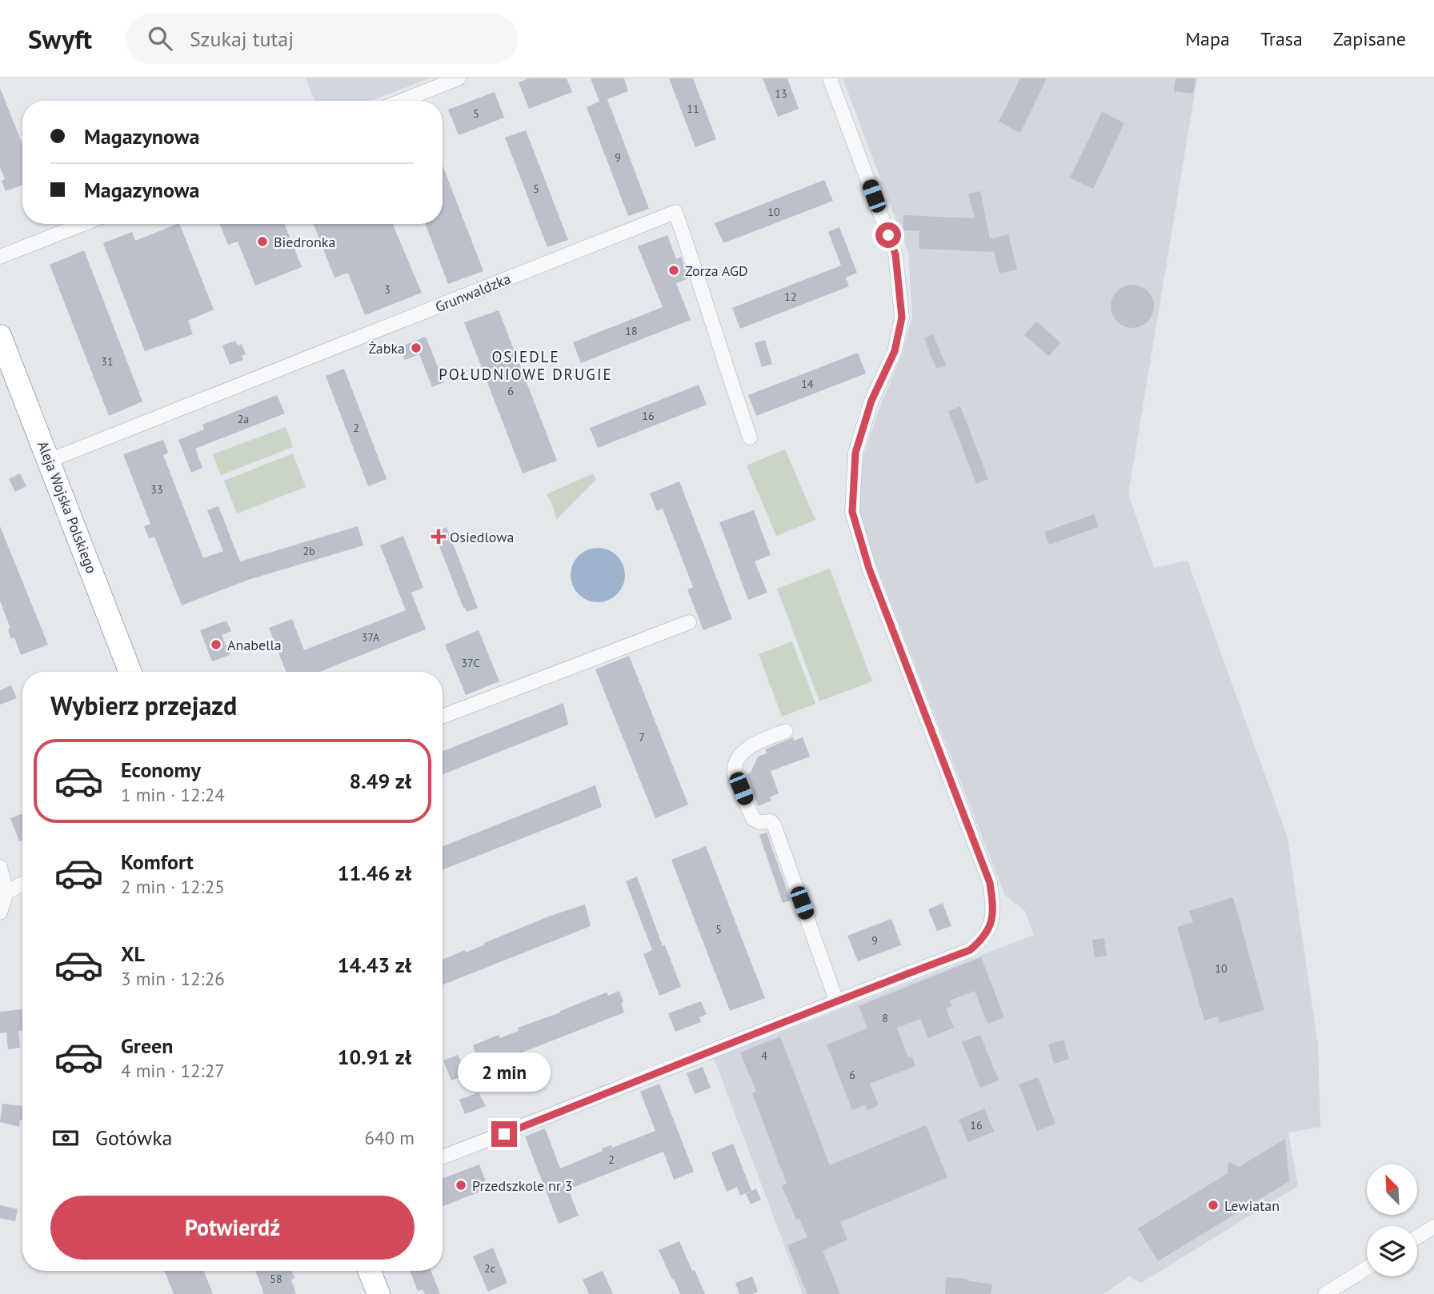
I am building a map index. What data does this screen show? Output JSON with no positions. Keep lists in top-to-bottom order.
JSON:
{
  "streets": {
    "main road": ["Aleja Wojska Polskiego"],
    "street": ["Grunwaldzka"]
  },
  "crossings": [
    ["Grunwaldzka", "Aleja Wojska Polskiego"]
  ],
  "districts": ["OSIEDLE POŁUDNIOWE DRUGIE"],
  "places": {
    "other": [
      "Biedronka",
      "Zorza AGD",
      "Żabka",
      "Anabella",
      "Przedszkole nr 3",
      "Lewiatan"
    ],
    "health": ["Osiedlowa"]
  },
  "house_numbers": [
    "13",
    "11",
    "5",
    "9",
    "5",
    "10",
    "3",
    "12",
    "18",
    "31",
    "14",
    "6",
    "16",
    "2a",
    "2",
    "33",
    "2b",
    "37A",
    "37C",
    "7",
    "5",
    "9",
    "10",
    "8",
    "4",
    "6",
    "16",
    "2",
    "2c",
    "58"
  ],
  "north": "top left",
  "page": {
    "header": "Swyft",
    "search": "Szukaj tutaj",
    "nav": ["Mapa", "Trasa", "Zapisane"],
    "banner": ["Magazynowa", "Magazynowa"],
    "heading": "Wybierz przejazd",
    "list": [
      {
        "name": "Economy",
        "note": "1 min · 12:24",
        "value": "8.49 zł"
      },
      {
        "name": "Komfort",
        "note": "2 min · 12:25",
        "value": "11.46 zł"
      },
      {
        "name": "XL",
        "note": "3 min · 12:26",
        "value": "14.43 zł"
      },
      {
        "name": "Green",
        "note": "4 min · 12:27",
        "value": "10.91 zł"
      }
    ],
    "bubble": "2 min",
    "pay": ["Gotówka", "640 m"],
    "buttons": "Potwierdź"
  }
}
